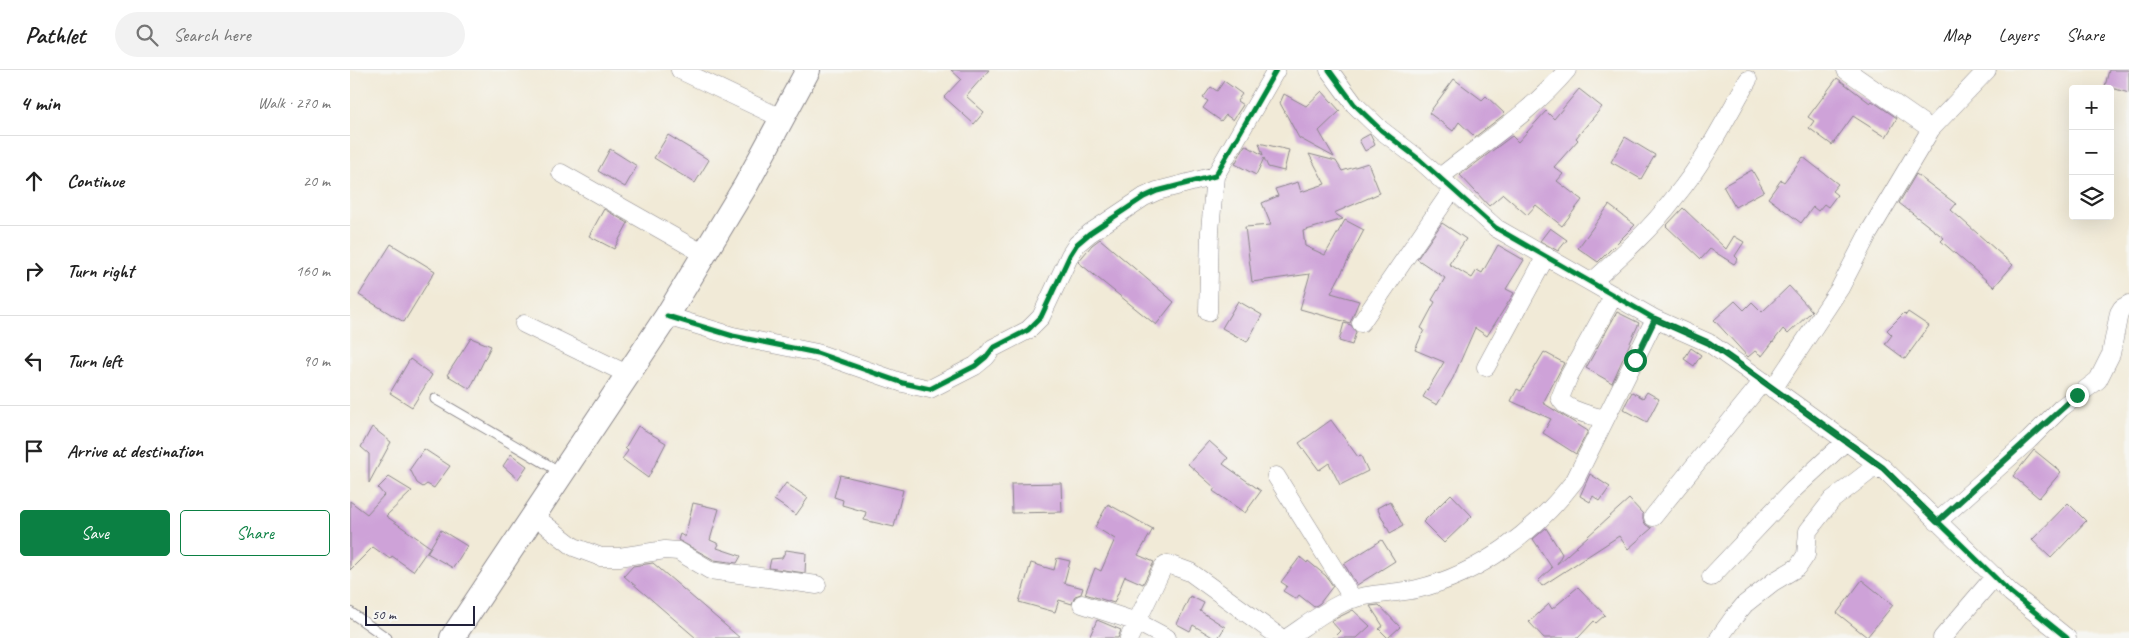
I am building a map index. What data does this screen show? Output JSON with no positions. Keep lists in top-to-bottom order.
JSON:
{
  "scale_bar": "50 m",
  "page": {
    "header": "Pathlet",
    "search": "Search here",
    "nav": ["Map", "Layers", "Share"],
    "heading": ["4 min", "Walk · 270 m"],
    "map_buttons": ["+", "−"],
    "list": [
      ["Continue", "20 m"],
      ["Turn right", "160 m"],
      ["Turn left", "90 m"],
      "Arrive at destination"
    ],
    "buttons": ["Save", "Share"],
    "scale": "50 m"
  }
}
